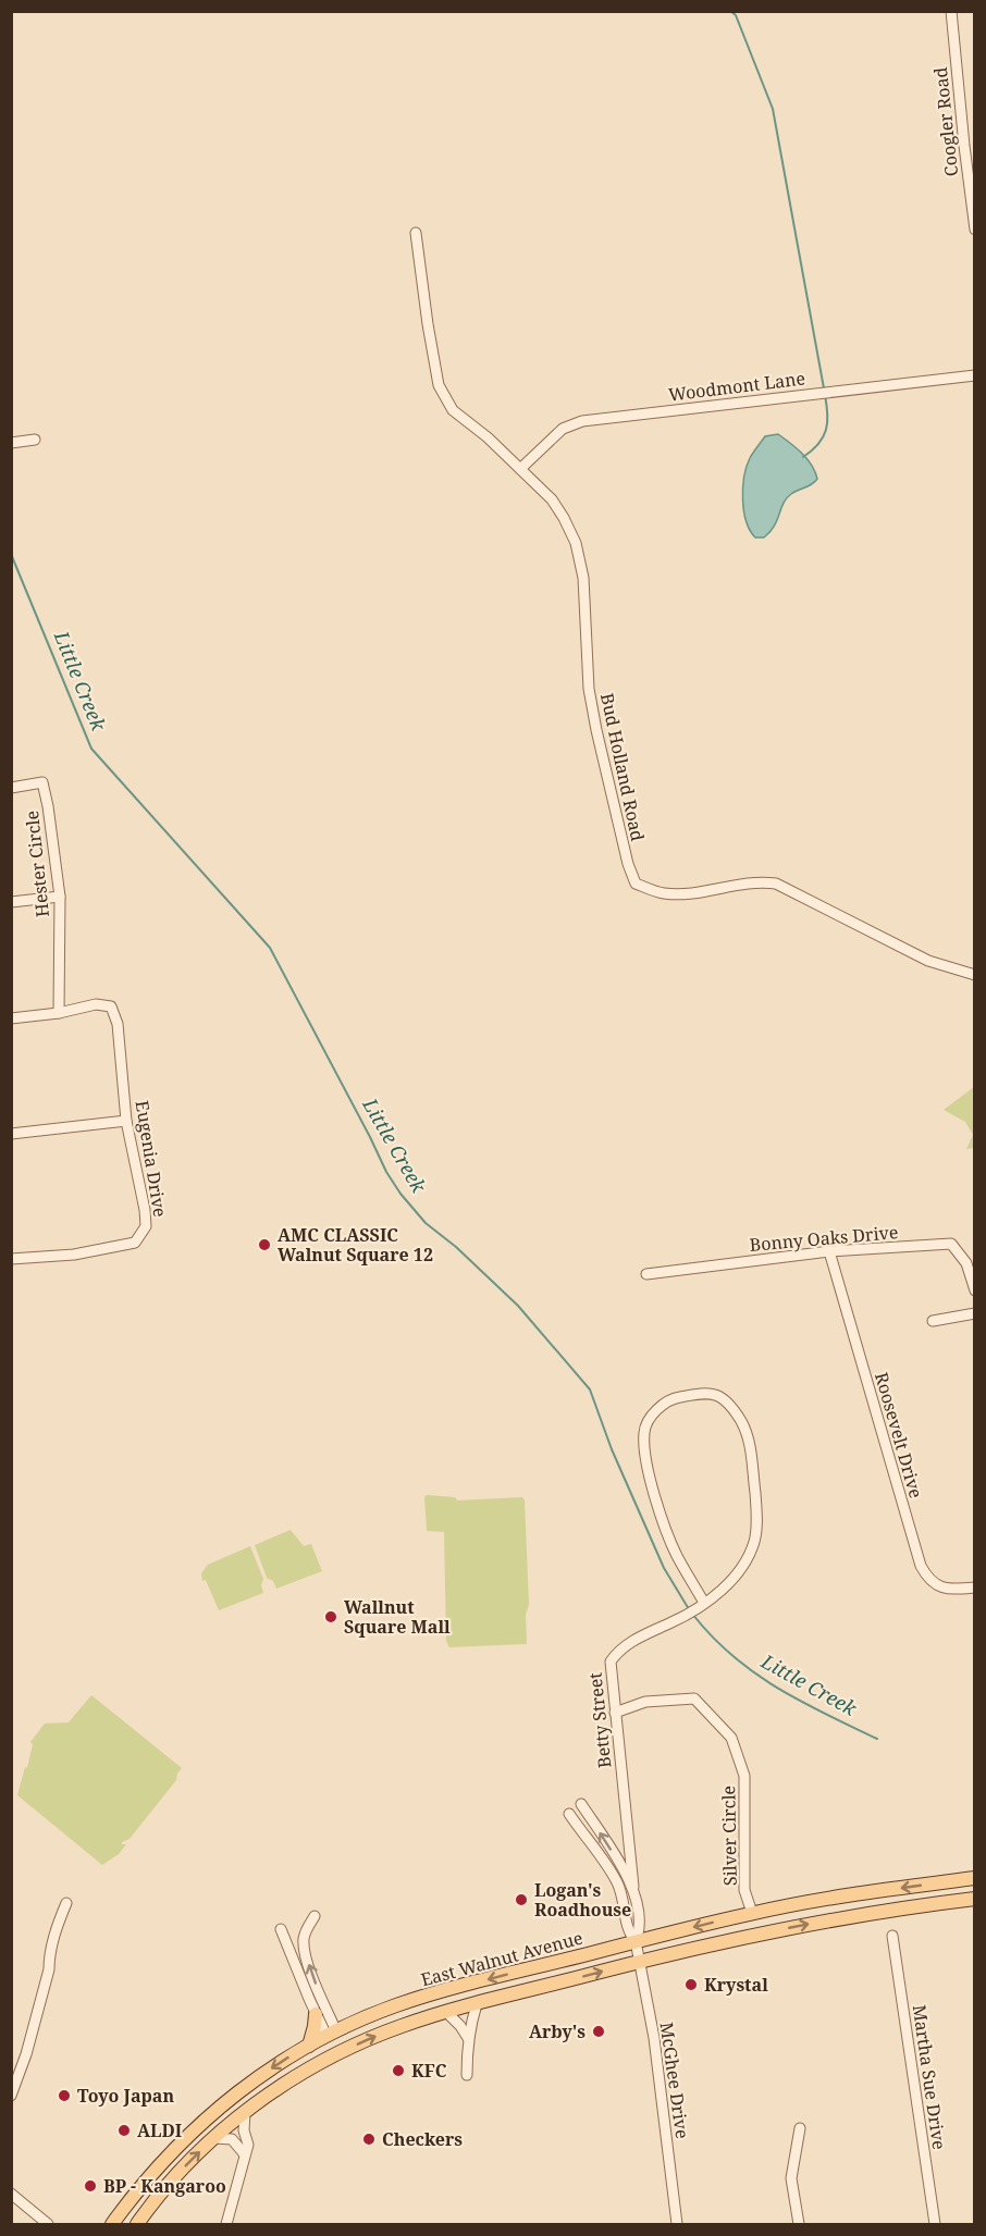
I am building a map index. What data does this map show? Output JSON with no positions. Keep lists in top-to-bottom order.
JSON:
{
  "streets": {
    "main road": ["East Walnut Avenue"],
    "street": [
      "Coogler Road",
      "Woodmont Lane",
      "Bud Holland Road",
      "Hester Circle",
      "Eugenia Drive",
      "Bonny Oaks Drive",
      "Roosevelt Drive",
      "Betty Street",
      "Silver Circle",
      "Martha Sue Drive",
      "McGhee Drive"
    ]
  },
  "crossings": [
    ["Woodmont Lane", "Bud Holland Road"],
    ["Hester Circle", "Eugenia Drive"],
    ["Bonny Oaks Drive", "Roosevelt Drive"],
    ["Betty Street", "Silver Circle"],
    ["Betty Street", "East Walnut Avenue"],
    ["Betty Street", "McGhee Drive"],
    ["Silver Circle", "East Walnut Avenue"],
    ["East Walnut Avenue", "McGhee Drive"]
  ],
  "water": ["Little Creek"],
  "places": [
    "AMC CLASSIC Walnut Square 12",
    "Wallnut Square Mall",
    "Logan's Roadhouse",
    "Krystal",
    "Arby's",
    "KFC",
    "Toyo Japan",
    "ALDI",
    "Checkers",
    "BP - Kangaroo"
  ]
}
